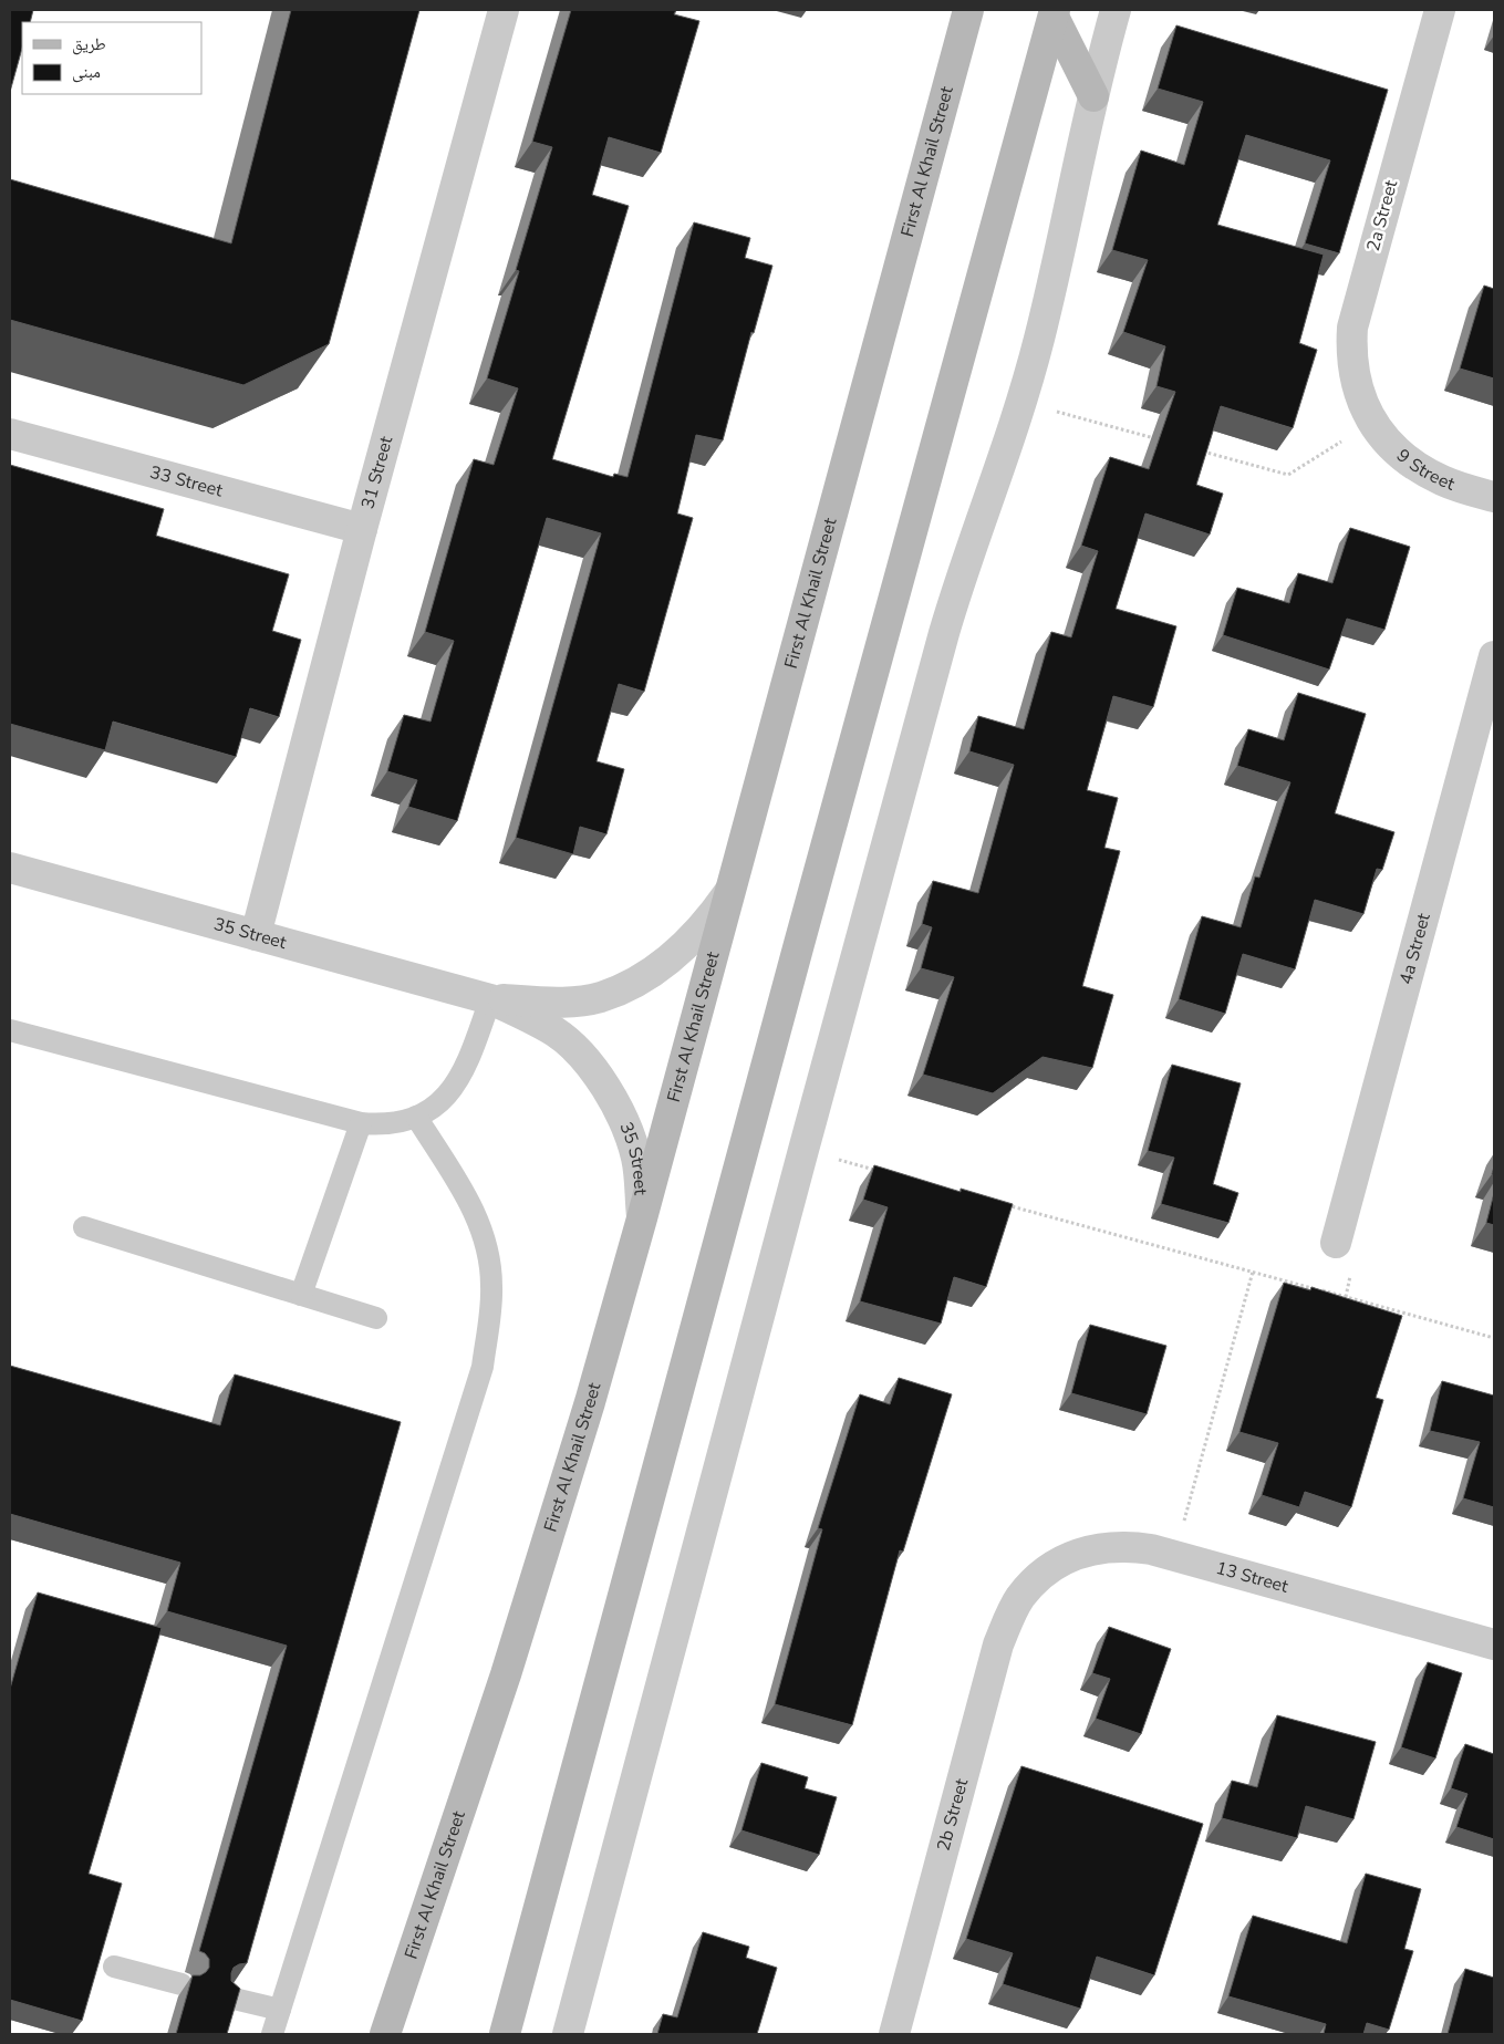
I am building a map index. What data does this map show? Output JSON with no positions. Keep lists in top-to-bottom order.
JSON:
{
  "streets": {
    "main road": ["First Al Khail Street"],
    "street": [
      "2a Street",
      "9 Street",
      "31 Street",
      "33 Street",
      "35 Street",
      "4a Street",
      "13 Street",
      "2b Street"
    ]
  },
  "crossings": [
    ["First Al Khail Street", "35 Street"],
    ["2a Street", "9 Street"],
    ["31 Street", "33 Street"],
    ["31 Street", "35 Street"],
    ["13 Street", "2b Street"]
  ],
  "legend": ["طريق", "مبنى"]
}
